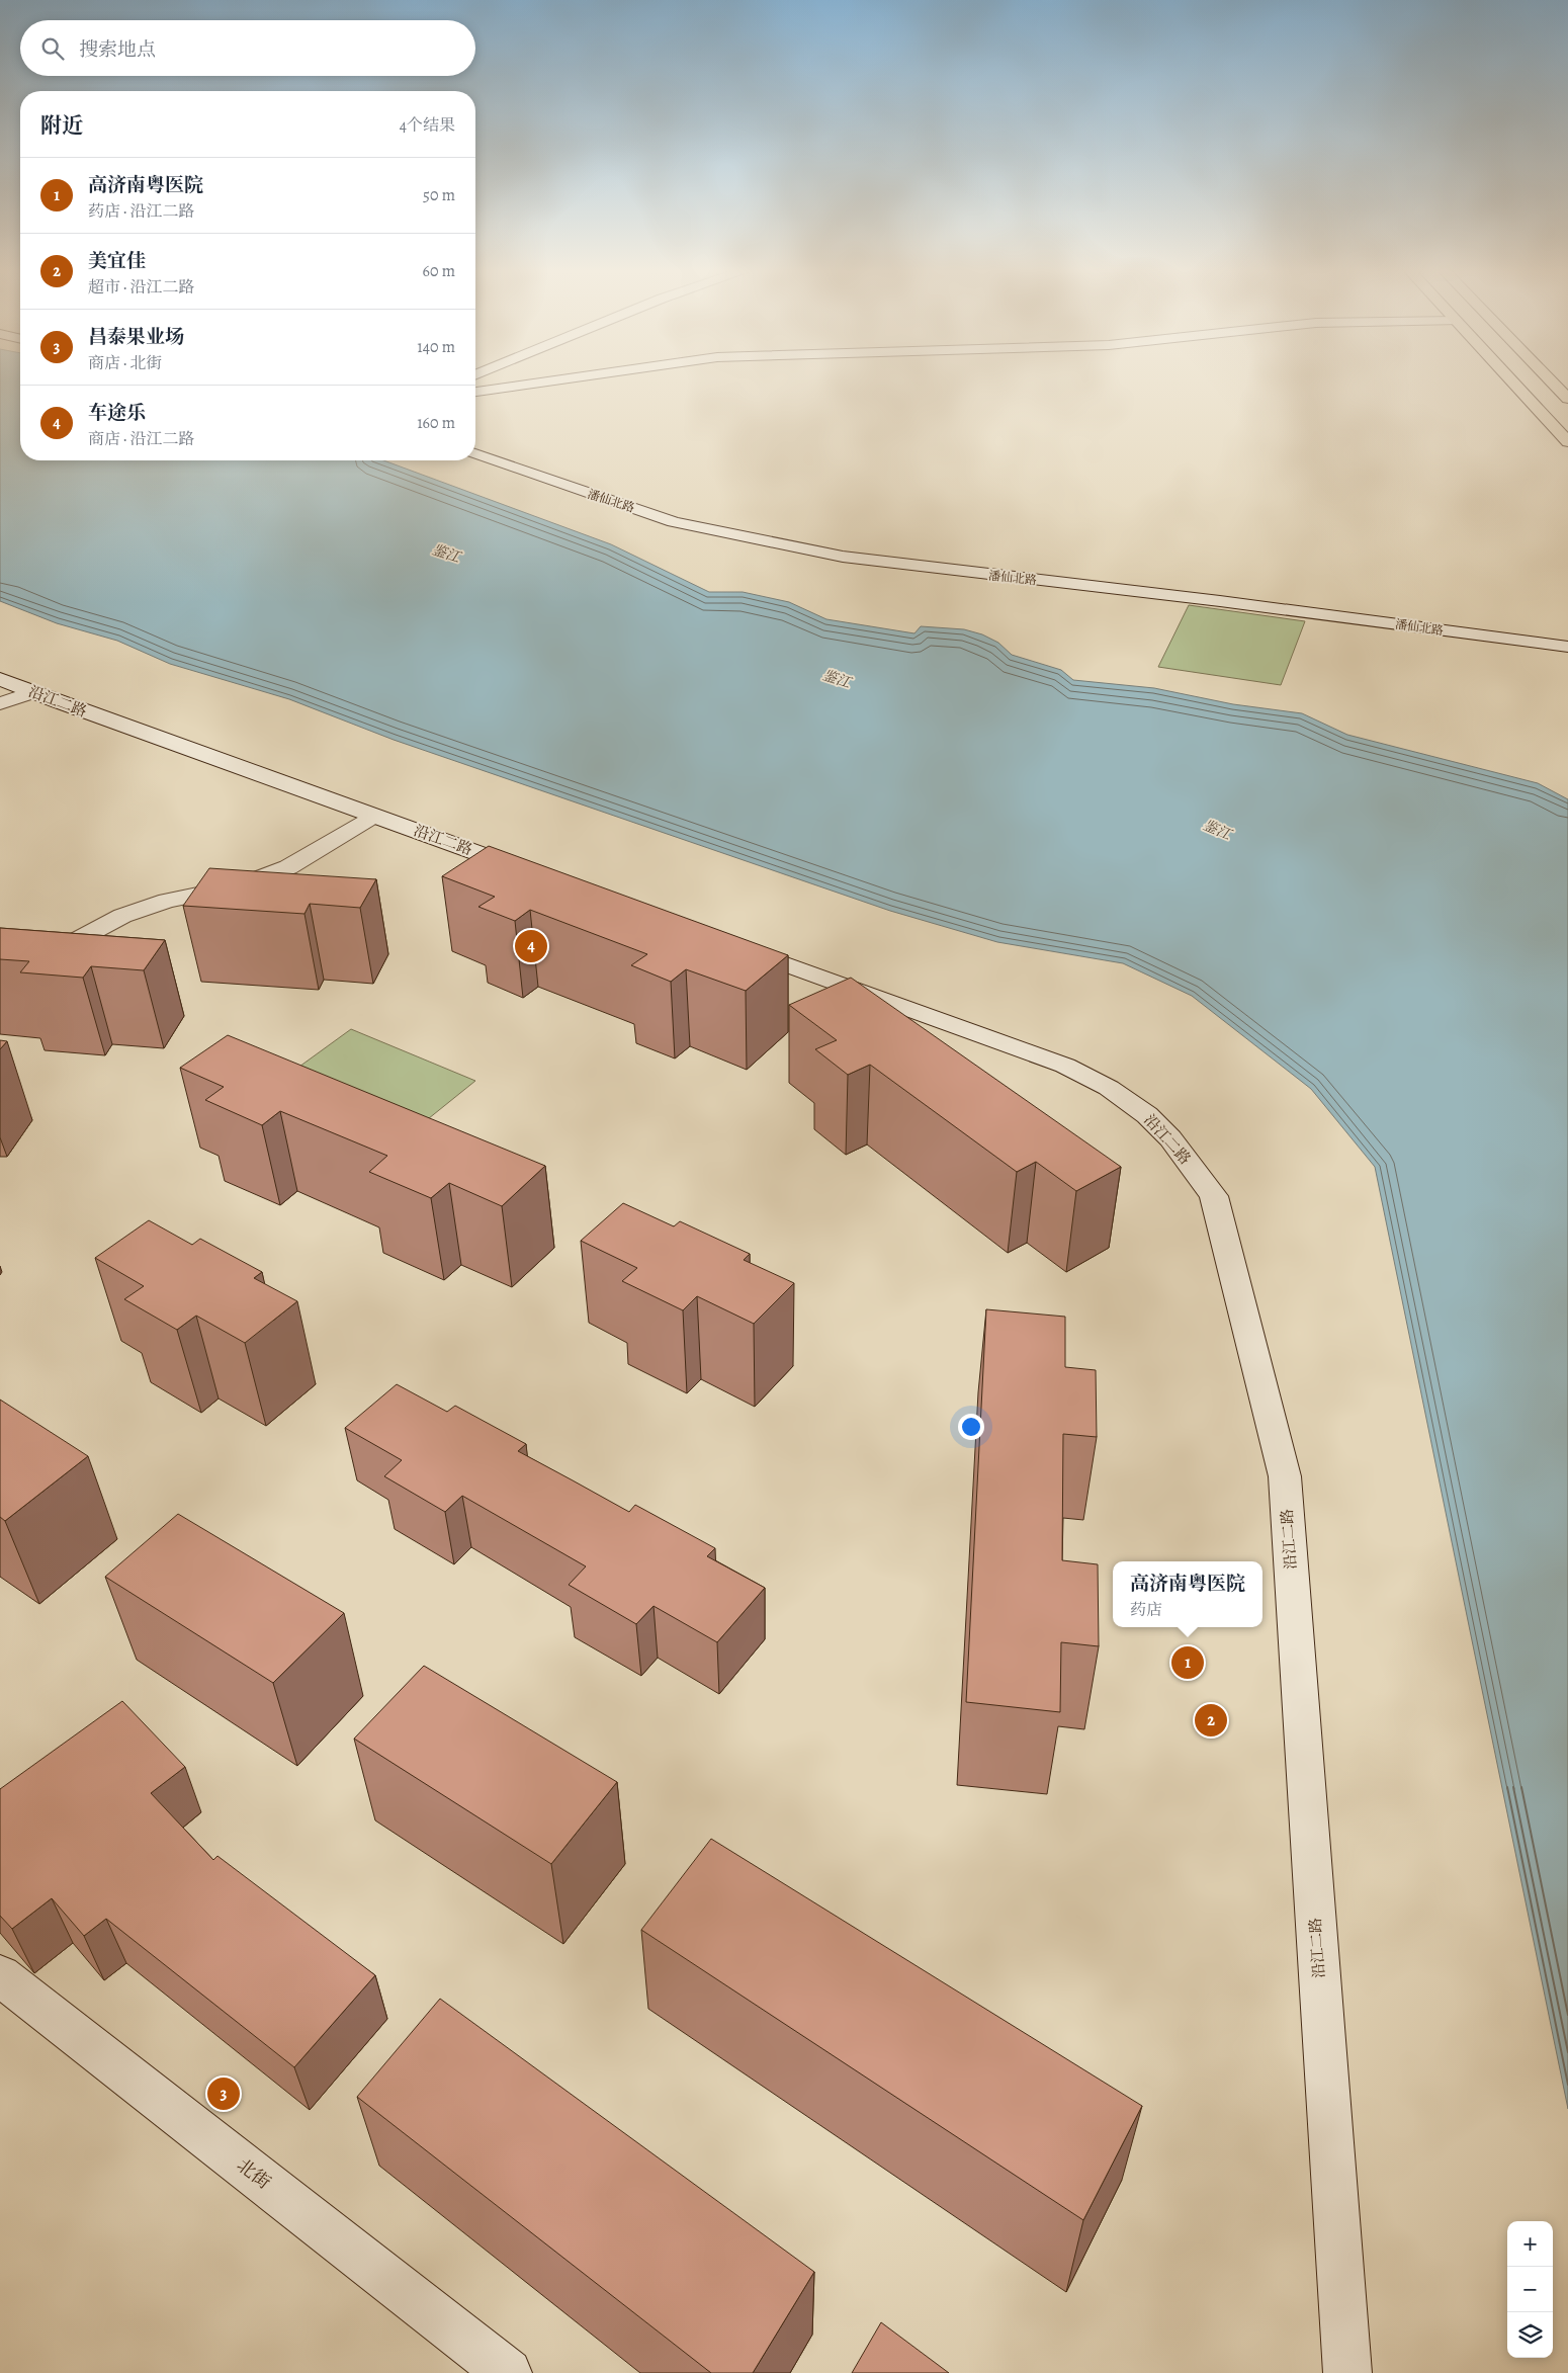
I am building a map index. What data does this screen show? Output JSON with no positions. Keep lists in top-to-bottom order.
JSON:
{
  "streets": {
    "street": ["潘仙北路", "沿江二路", "北街"]
  },
  "water": ["鉴江"],
  "page": {
    "search": "搜索地点",
    "heading": ["附近", "4个结果"],
    "list": [
      {
        "mark": "1",
        "name": "高济南粤医院",
        "note": "药店 · 沿江二路",
        "value": "50 m"
      },
      {
        "mark": "2",
        "name": "美宜佳",
        "note": "超市 · 沿江二路",
        "value": "60 m"
      },
      {
        "mark": "3",
        "name": "昌泰果业场",
        "note": "商店 · 北街",
        "value": "140 m"
      },
      {
        "mark": "4",
        "name": "车途乐",
        "note": "商店 · 沿江二路",
        "value": "160 m"
      }
    ],
    "pins": [
      "4",
      "1",
      "2",
      "3"
    ],
    "popup": ["高济南粤医院", "药店"],
    "map_buttons": ["+", "−"]
  }
}
